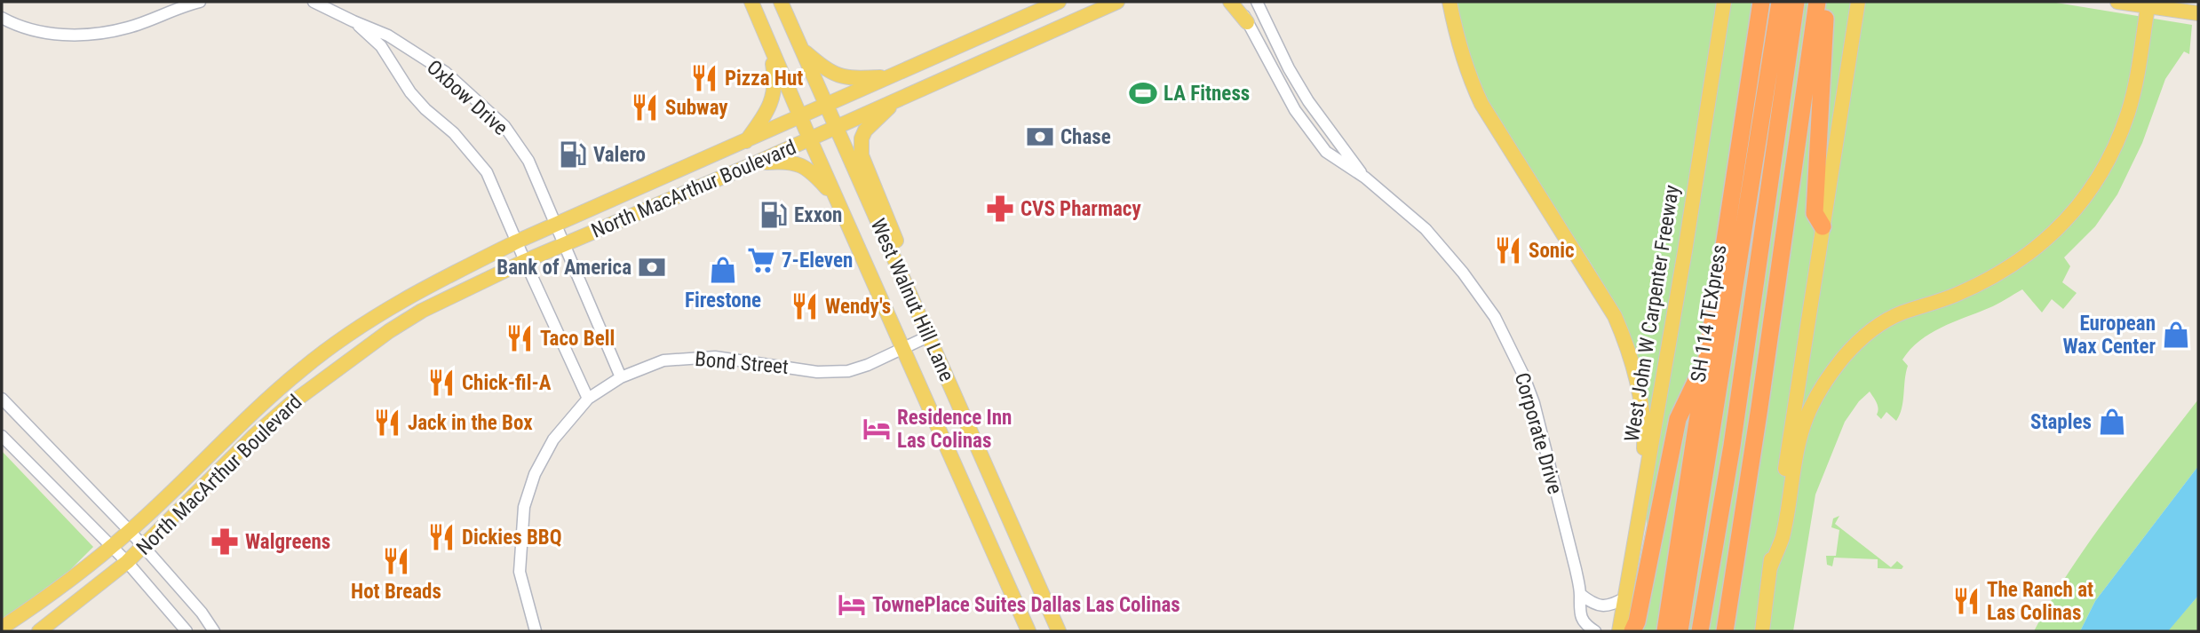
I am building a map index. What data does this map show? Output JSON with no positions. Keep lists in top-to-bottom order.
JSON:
{
  "streets": {
    "highway": ["SH 114 TEXpress"],
    "main road": ["North MacArthur Boulevard", "West Walnut Hill Lane", "West John W Carpenter Freeway"],
    "street": ["Oxbow Drive", "Bond Street", "Corporate Drive"]
  },
  "crossings": [
    ["Oxbow Drive", "North MacArthur Boulevard"],
    ["Oxbow Drive", "Bond Street"],
    ["North MacArthur Boulevard", "West Walnut Hill Lane"],
    ["West Walnut Hill Lane", "Bond Street"]
  ],
  "places": {
    "restaurant": [
      "Pizza Hut",
      "Subway",
      "Sonic",
      "Wendy's",
      "Taco Bell",
      "Chick-fil-A",
      "Jack in the Box",
      "Dickies BBQ",
      "Hot Breads",
      "The Ranch at Las Colinas"
    ],
    "sports": ["LA Fitness"],
    "bank": ["Chase", "Bank of America"],
    "fuel station": ["Valero", "Exxon"],
    "pharmacy": ["CVS Pharmacy", "Walgreens"],
    "supermarket": ["7-Eleven"],
    "shop": ["Firestone", "European Wax Center", "Staples"],
    "hotel": ["Residence Inn Las Colinas", "TownePlace Suites Dallas Las Colinas"]
  }
}
